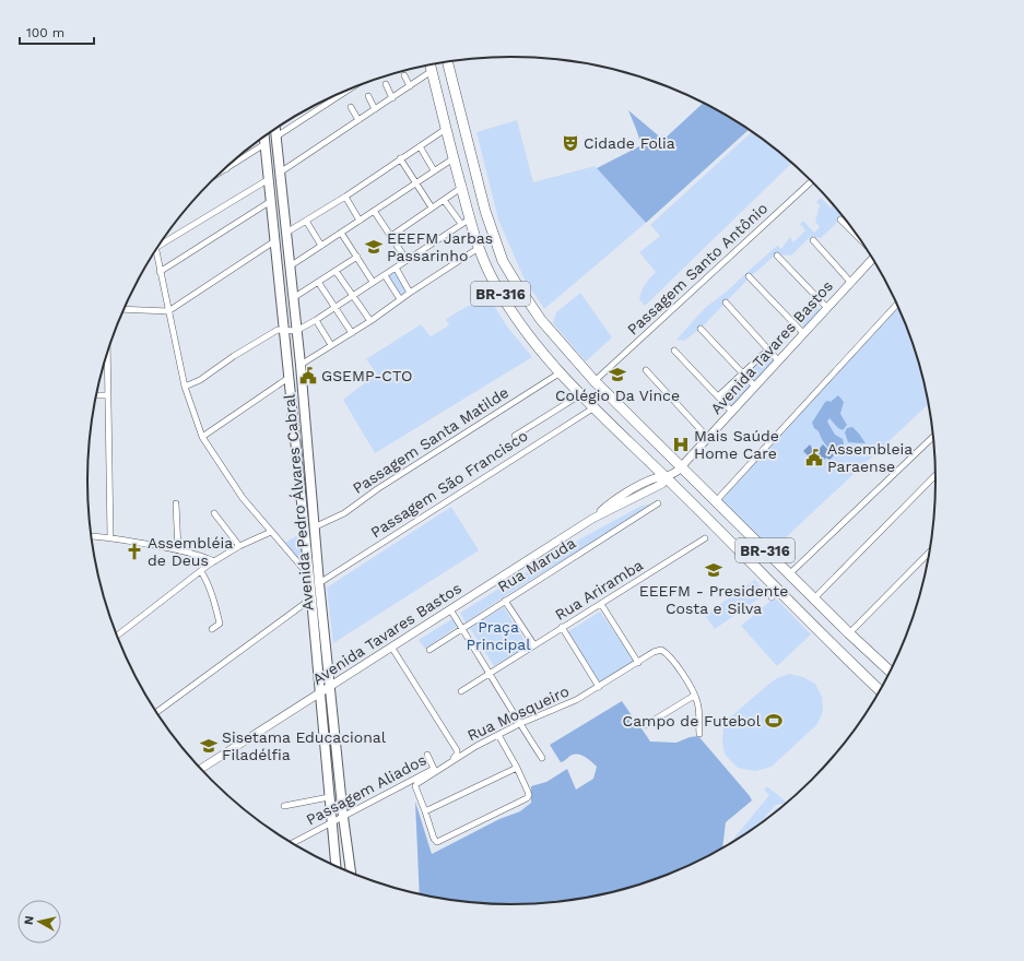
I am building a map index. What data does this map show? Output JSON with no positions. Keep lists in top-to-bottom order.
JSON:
{
  "streets": {
    "highway": ["BR-316"],
    "main road": ["Avenida Tavares Bastos", "Avenida Pedro Álvares Cabral"],
    "street": [
      "Passagem Santo Antônio",
      "Passagem Santa Matilde",
      "Passagem São Francisco",
      "Rua Maruda",
      "Rua Ariramba",
      "Rua Mosqueiro",
      "Passagem Aliados"
    ]
  },
  "crossings": [
    ["Passagem Santo Antônio", "BR-316"],
    ["BR-316", "Avenida Tavares Bastos"],
    ["BR-316", "Passagem Santa Matilde"],
    ["BR-316", "Passagem São Francisco"],
    ["Avenida Tavares Bastos", "Avenida Pedro Álvares Cabral"],
    ["Avenida Tavares Bastos", "Passagem Aliados"],
    ["Passagem Santa Matilde", "Avenida Pedro Álvares Cabral"],
    ["Passagem São Francisco", "Avenida Pedro Álvares Cabral"],
    ["Avenida Pedro Álvares Cabral", "Passagem Aliados"]
  ],
  "parks": ["Praça Principal"],
  "places": {
    "theatre": ["Cidade Folia"],
    "school or university": [
      "EEEFM Jarbas Passarinho",
      "Colégio Da Vince",
      "EEEFM - Presidente Costa e Silva",
      "Sisetama Educacional Filadélfia"
    ],
    "public building": ["GSEMP-CTO", "Assembleia Paraense"],
    "hospital": ["Mais Saúde Home Care"],
    "church": ["Assembléia de Deus"],
    "sports": ["Campo de Futebol"]
  },
  "scale_bar": "100 m",
  "north": "left"
}
